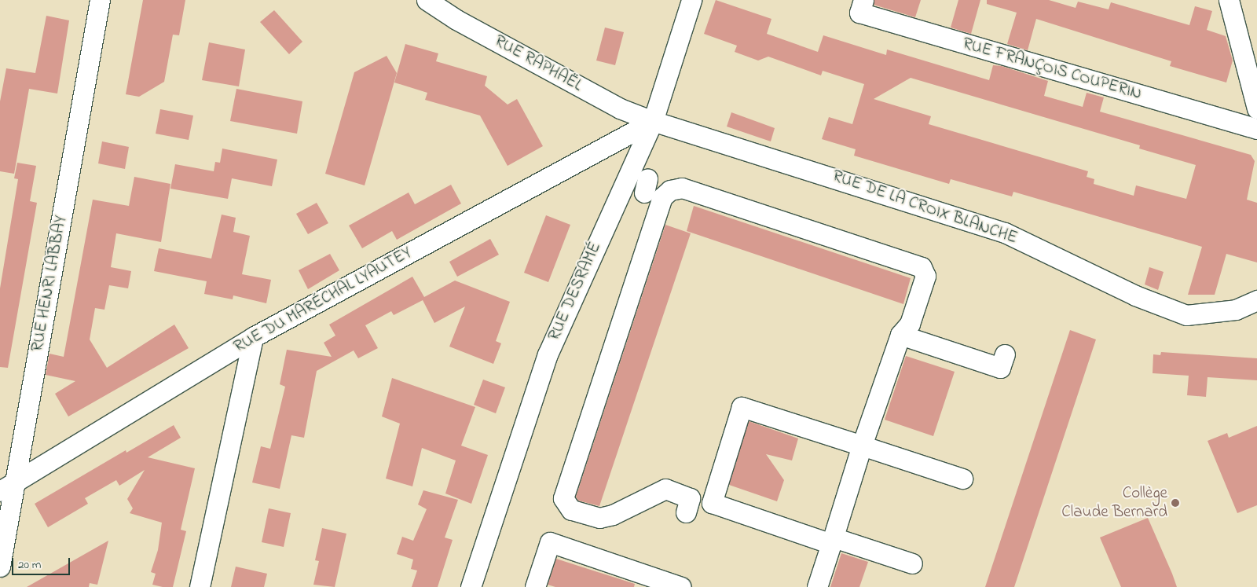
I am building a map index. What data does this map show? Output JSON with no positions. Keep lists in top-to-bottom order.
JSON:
{
  "streets": {
    "street": [
      "RUE RAPHAËL",
      "RUE FRANÇOIS COUPERIN",
      "RUE DE LA CROIX BLANCHE",
      "RUE HENRI LABBAY",
      "RUE DESRAMÉ",
      "RUE DU MARÉCHAL LYAUTEY"
    ]
  },
  "crossings": [
    ["RUE RAPHAËL", "RUE DE LA CROIX BLANCHE"],
    ["RUE RAPHAËL", "RUE DESRAMÉ"],
    ["RUE RAPHAËL", "RUE DU MARÉCHAL LYAUTEY"],
    ["RUE DE LA CROIX BLANCHE", "RUE DESRAMÉ"],
    ["RUE DE LA CROIX BLANCHE", "RUE DU MARÉCHAL LYAUTEY"],
    ["RUE HENRI LABBAY", "RUE DU MARÉCHAL LYAUTEY"],
    ["RUE DESRAMÉ", "RUE DU MARÉCHAL LYAUTEY"]
  ],
  "places": ["Collège Claude Bernard"],
  "scale_bar": "20 m"
}
